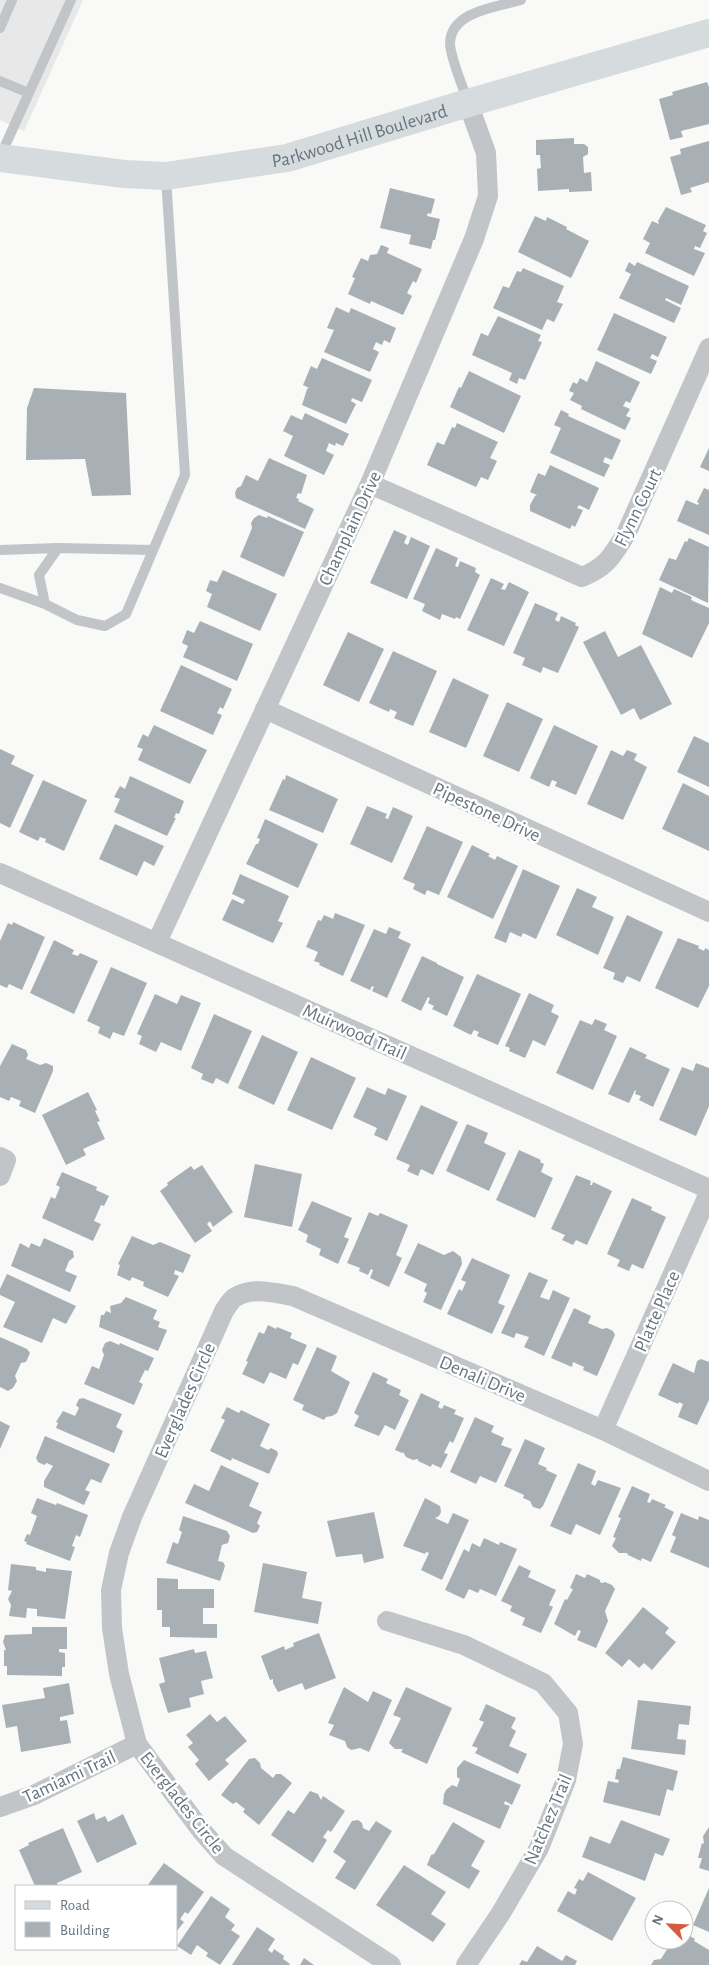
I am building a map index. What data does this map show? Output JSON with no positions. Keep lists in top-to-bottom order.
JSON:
{
  "streets": {
    "street": [
      "Parkwood Hill Boulevard",
      "Flynn Court",
      "Champlain Drive",
      "Pipestone Drive",
      "Muirwood Trail",
      "Platte Place",
      "Denali Drive",
      "Everglades Circle",
      "Tamiami Trail",
      "Natchez Trail"
    ]
  },
  "crossings": [
    ["Parkwood Hill Boulevard", "Champlain Drive"],
    ["Flynn Court", "Champlain Drive"],
    ["Champlain Drive", "Pipestone Drive"],
    ["Champlain Drive", "Muirwood Trail"],
    ["Platte Place", "Denali Drive"],
    ["Denali Drive", "Everglades Circle"],
    ["Everglades Circle", "Tamiami Trail"]
  ],
  "legend": ["Road", "Building"],
  "north": "top left"
}
